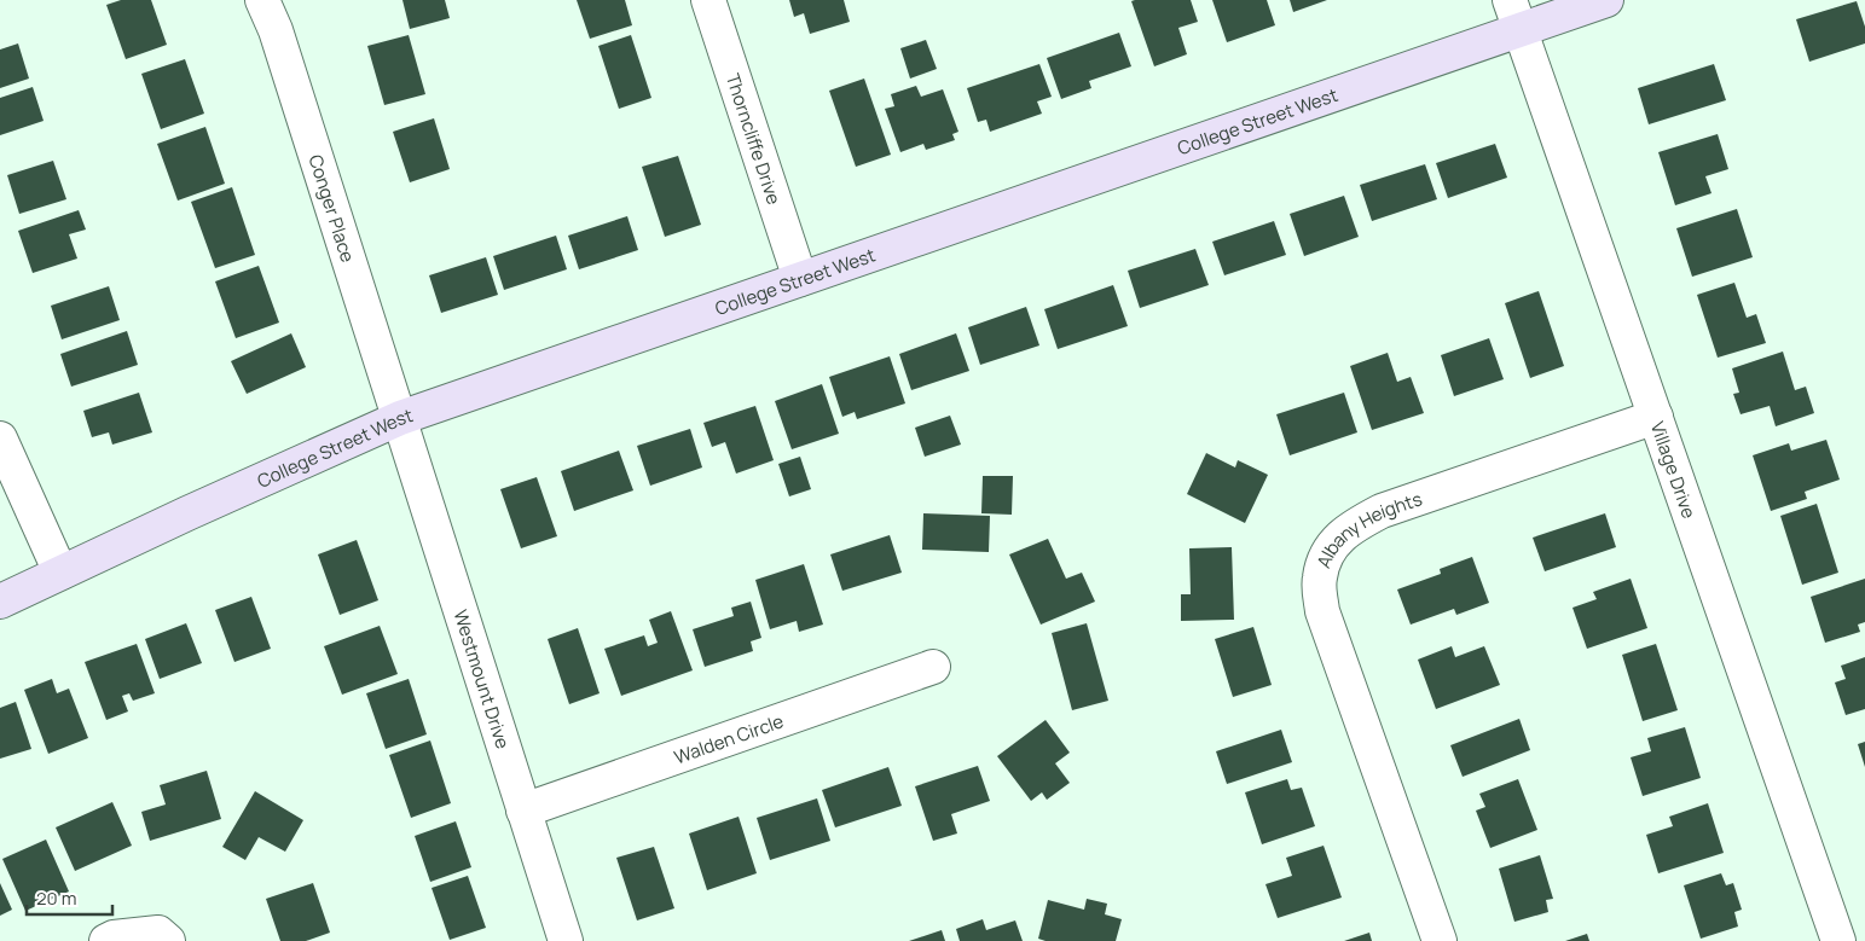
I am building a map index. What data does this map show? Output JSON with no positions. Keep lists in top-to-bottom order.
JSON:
{
  "streets": {
    "street": [
      "College Street West",
      "Thorncliffe Drive",
      "Conger Place",
      "Village Drive",
      "Albany Heights",
      "Westmount Drive",
      "Walden Circle"
    ]
  },
  "crossings": [
    ["College Street West", "Thorncliffe Drive"],
    ["College Street West", "Conger Place"],
    ["College Street West", "Village Drive"],
    ["College Street West", "Westmount Drive"],
    ["Conger Place", "Westmount Drive"],
    ["Village Drive", "Albany Heights"],
    ["Westmount Drive", "Walden Circle"]
  ],
  "scale_bar": "20 m"
}
